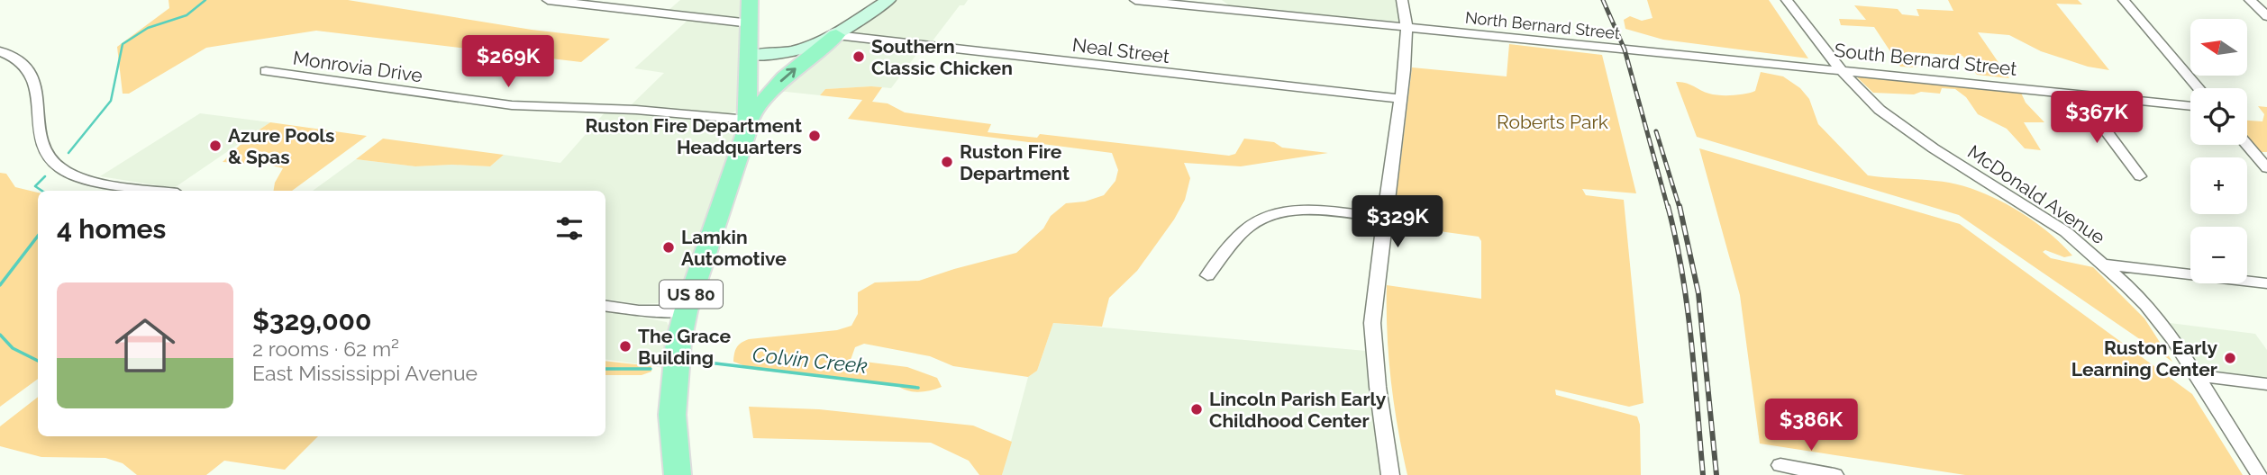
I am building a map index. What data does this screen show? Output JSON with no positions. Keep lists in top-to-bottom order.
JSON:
{
  "streets": {
    "main road": ["US 80"],
    "street": [
      "North Bernard Street",
      "Neal Street",
      "South Bernard Street",
      "Monrovia Drive",
      "McDonald Avenue"
    ]
  },
  "crossings": [
    ["North Bernard Street", "South Bernard Street"],
    ["South Bernard Street", "McDonald Avenue"],
    ["Monrovia Drive", "US 80"]
  ],
  "water": ["Colvin Creek"],
  "parks": ["Roberts Park"],
  "places": [
    "Southern Classic Chicken",
    "Ruston Fire Department Headquarters",
    "Azure Pools & Spas",
    "Ruston Fire Department",
    "Lamkin Automotive",
    "The Grace Building",
    "Ruston Early Learning Center",
    "Lincoln Parish Early Childhood Center"
  ],
  "north": "left",
  "page": {
    "map_buttons": ["+", "−"],
    "price": [
      "$269K",
      "$367K",
      "$329K",
      "$386K"
    ],
    "heading": "4 homes",
    "list": [
      {
        "name": "$329,000",
        "note": "2 rooms · 62 m² · East Mississippi Avenue"
      }
    ]
  }
}
